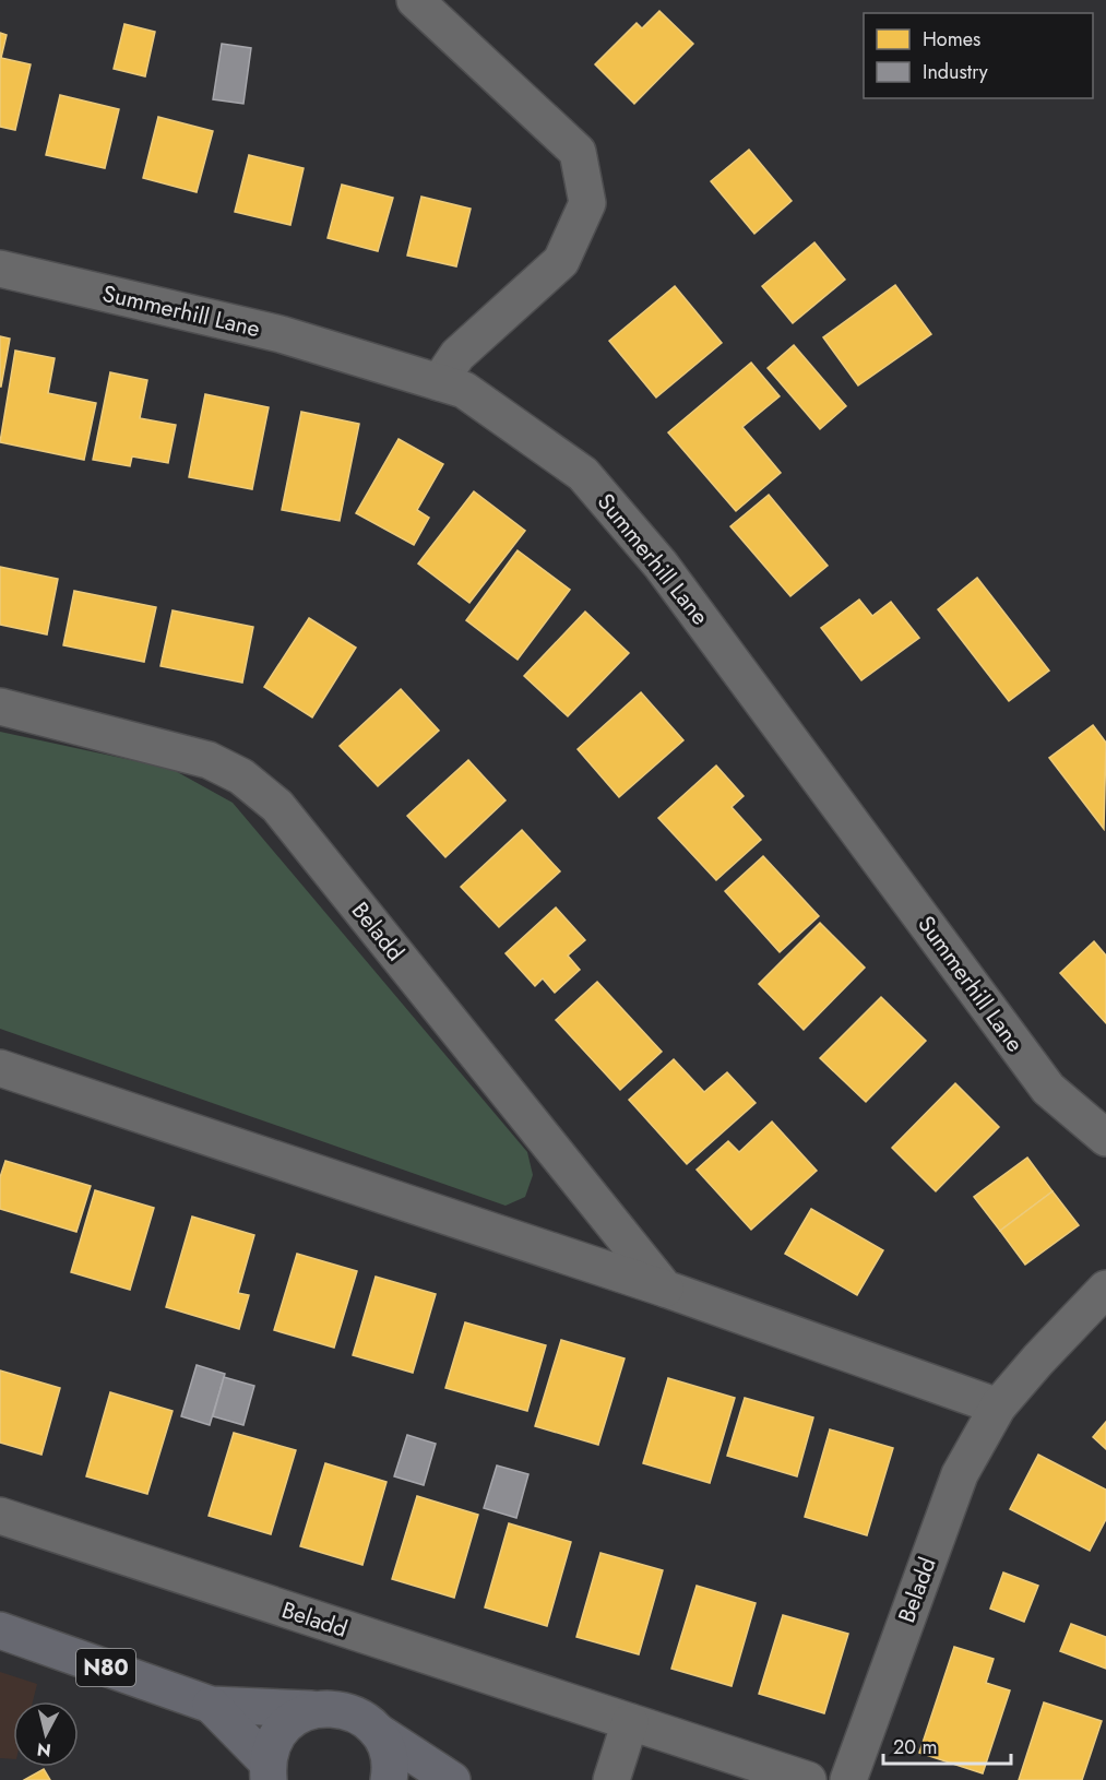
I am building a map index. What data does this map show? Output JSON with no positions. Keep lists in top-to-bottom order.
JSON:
{
  "streets": {
    "main road": ["N80"],
    "street": ["Summerhill Lane", "Beladd"]
  },
  "legend": ["Homes", "Industry"],
  "scale_bar": "20 m",
  "north": "bottom"
}
